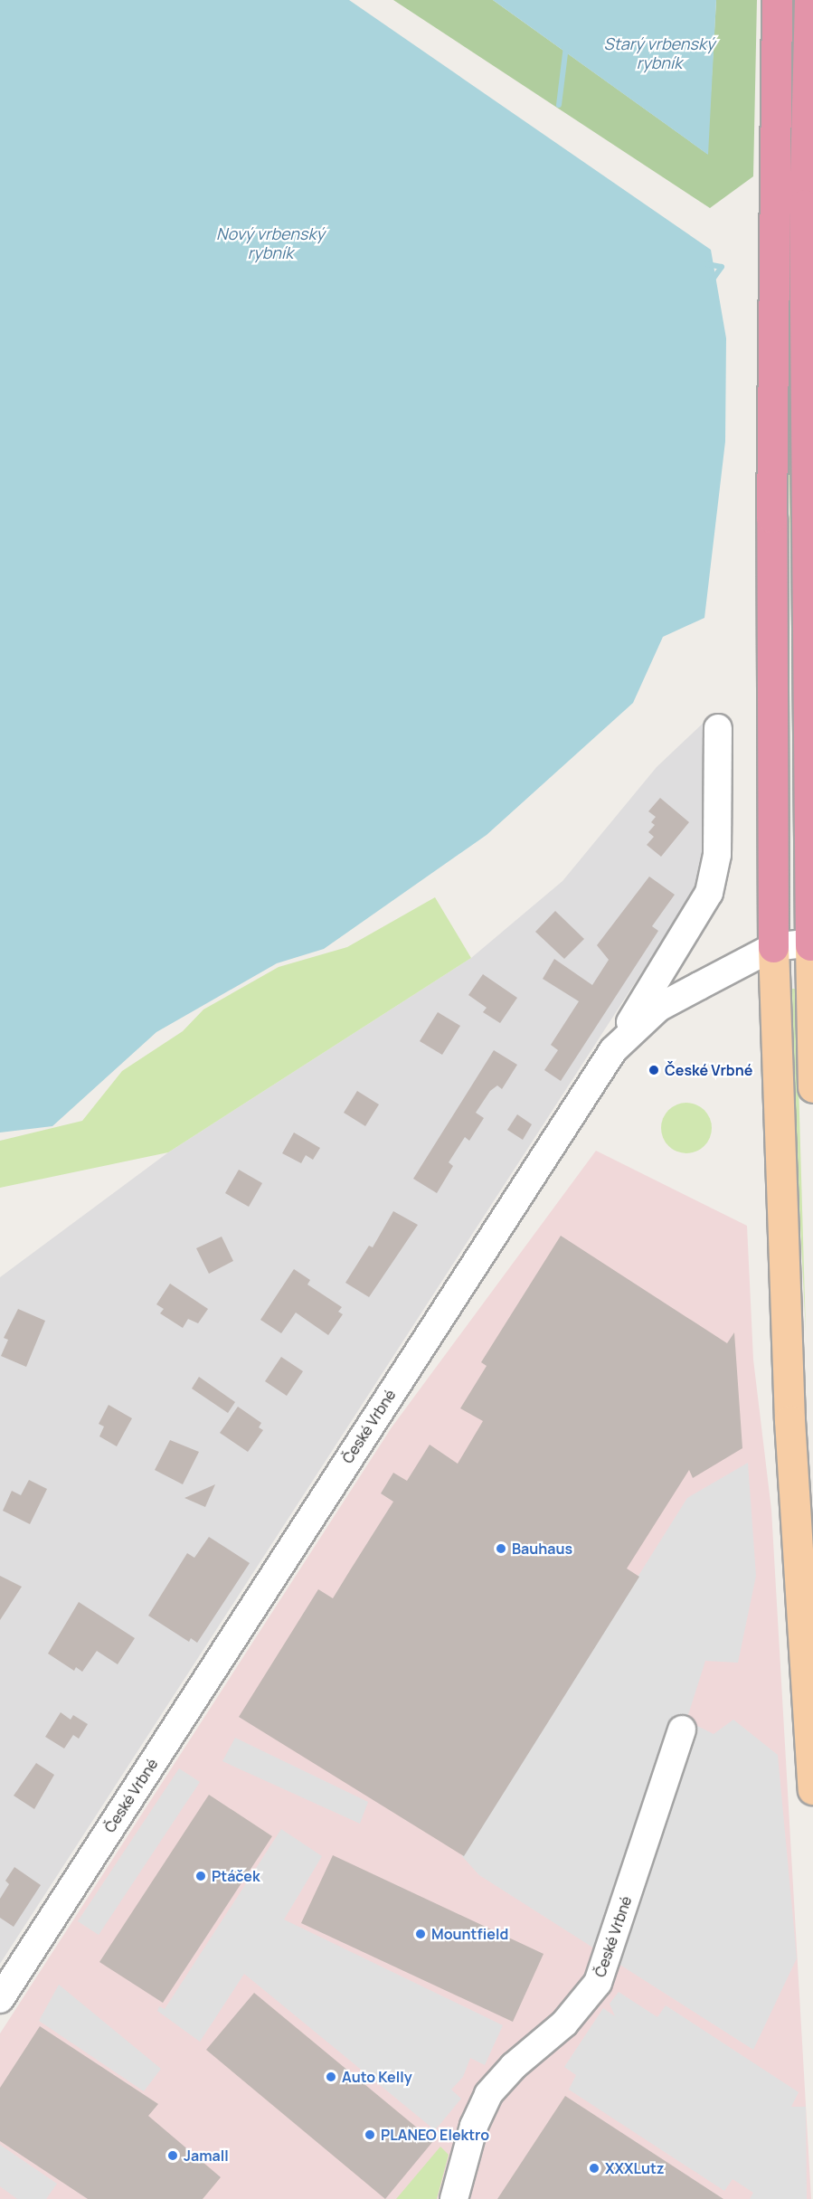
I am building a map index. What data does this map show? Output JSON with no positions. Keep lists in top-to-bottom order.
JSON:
{
  "streets": {
    "street": ["České Vrbné"]
  },
  "water": ["Starý vrbenský rybník", "Nový vrbenský rybník"],
  "places": [
    "České Vrbné",
    "Bauhaus",
    "Ptáček",
    "Mountfield",
    "Auto Kelly",
    "PLANEO Elektro",
    "Jamall",
    "XXXLutz"
  ]
}
